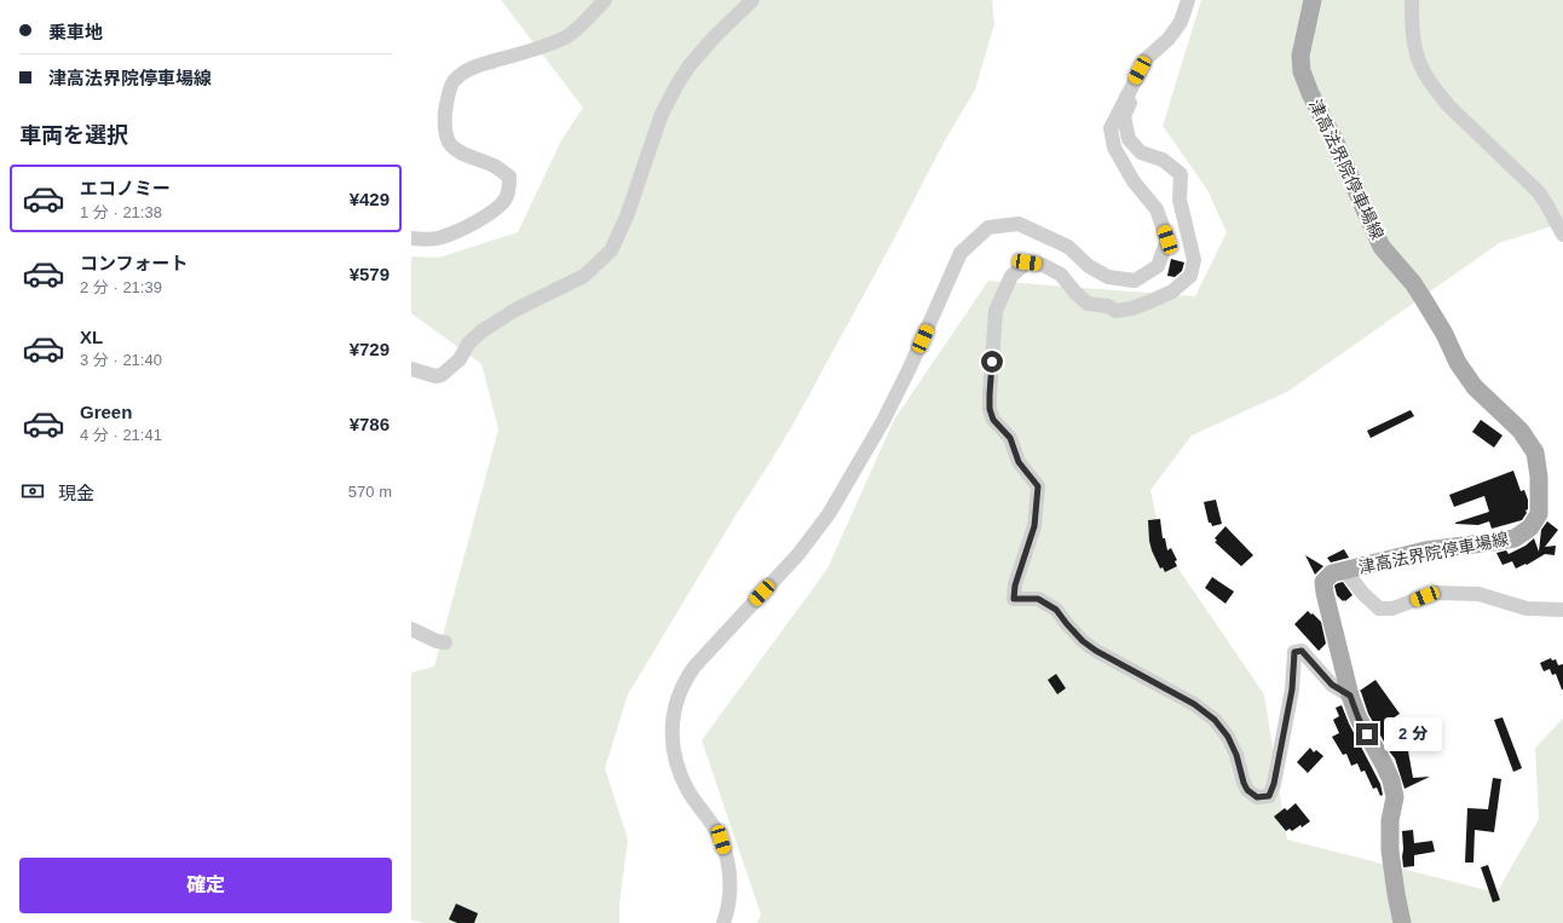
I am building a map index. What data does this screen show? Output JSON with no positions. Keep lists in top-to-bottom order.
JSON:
{
  "streets": {
    "main road": ["津高法界院停車場線"]
  },
  "page": {
    "banner": ["乗車地", "津高法界院停車場線"],
    "heading": "車両を選択",
    "list": [
      {
        "name": "エコノミー",
        "note": "1 分 · 21:38",
        "value": "¥429"
      },
      {
        "name": "コンフォート",
        "note": "2 分 · 21:39",
        "value": "¥579"
      },
      {
        "name": "XL",
        "note": "3 分 · 21:40",
        "value": "¥729"
      },
      {
        "name": "Green",
        "note": "4 分 · 21:41",
        "value": "¥786"
      }
    ],
    "pay": ["現金", "570 m"],
    "bubble": "2 分",
    "buttons": "確定"
  }
}
